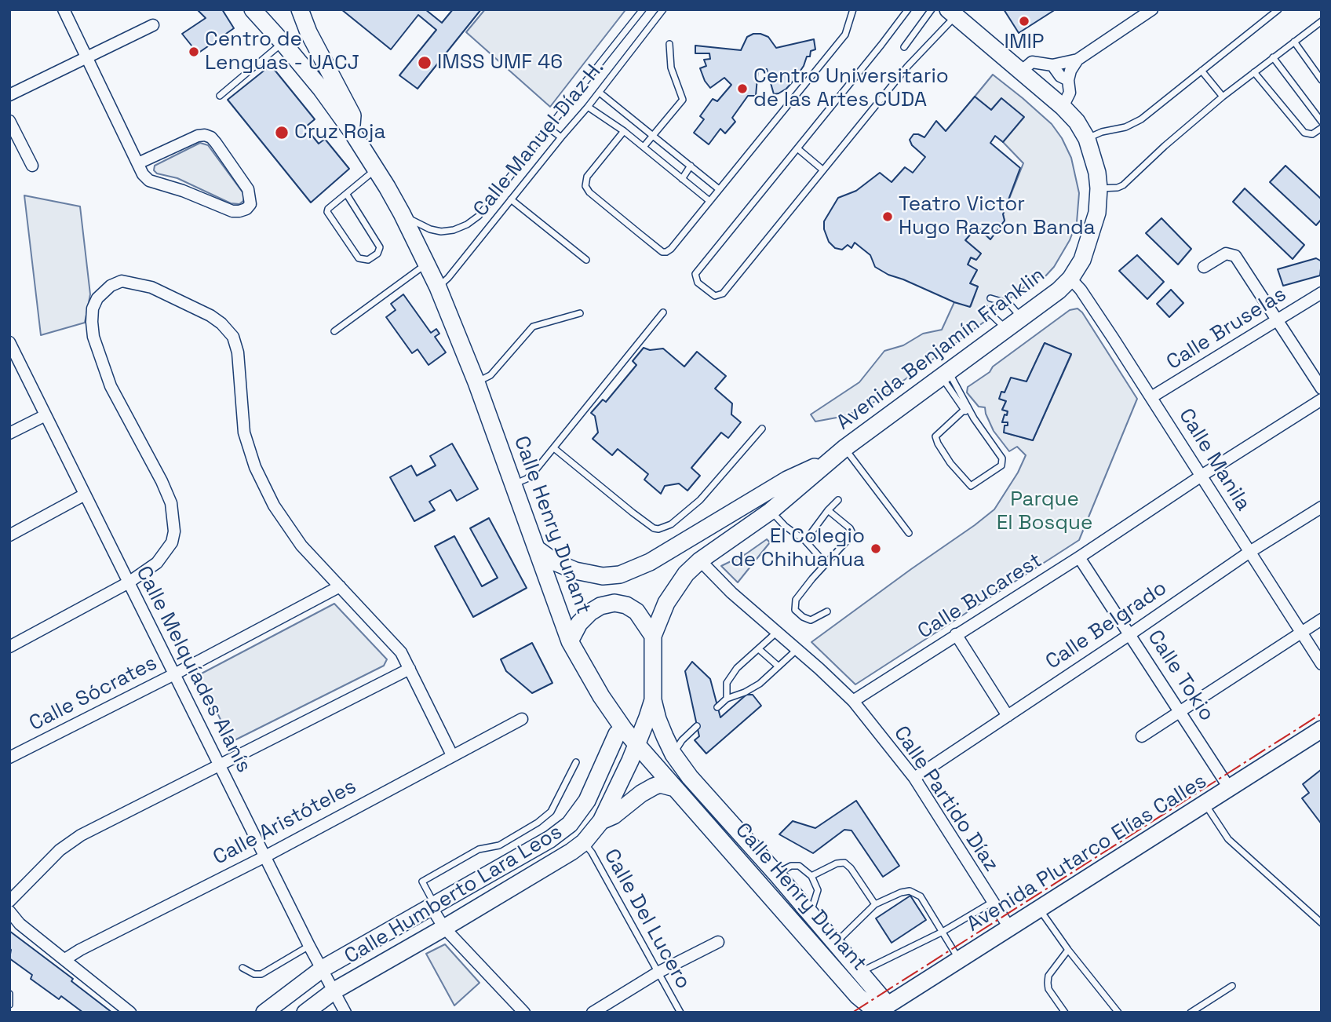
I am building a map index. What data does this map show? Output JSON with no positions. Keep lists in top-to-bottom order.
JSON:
{
  "streets": {
    "main road": [
      "Avenida Benjamín Franklin",
      "Calle Henry Dunant",
      "Avenida Plutarco Elías Calles",
      "Calle Humberto Lara Leos"
    ],
    "street": [
      "Calle Bruselas",
      "Calle Manila",
      "Calle Bucarest",
      "Calle Belgrado",
      "Calle Melquíades Alanís",
      "Calle Tokio",
      "Calle Sócrates",
      "Calle Partido Díaz",
      "Calle Aristóteles"
    ],
    "lane": ["Calle Manuel Díaz H.", "Calle Del Lucero"]
  },
  "crossings": [
    ["Calle Manuel Díaz H.", "Calle Henry Dunant"],
    ["Calle Bruselas", "Calle Manila"],
    ["Avenida Benjamín Franklin", "Calle Manila"],
    ["Avenida Benjamín Franklin", "Calle Humberto Lara Leos"],
    ["Calle Manila", "Calle Bucarest"],
    ["Calle Manila", "Calle Belgrado"],
    ["Calle Henry Dunant", "Avenida Plutarco Elías Calles"],
    ["Calle Henry Dunant", "Calle Humberto Lara Leos"],
    ["Calle Bucarest", "Calle Tokio"],
    ["Calle Bucarest", "Calle Partido Díaz"],
    ["Calle Belgrado", "Calle Tokio"],
    ["Calle Belgrado", "Calle Partido Díaz"],
    ["Calle Melquíades Alanís", "Calle Sócrates"],
    ["Calle Melquíades Alanís", "Calle Aristóteles"],
    ["Calle Melquíades Alanís", "Calle Humberto Lara Leos"],
    ["Calle Tokio", "Avenida Plutarco Elías Calles"],
    ["Calle Partido Díaz", "Avenida Plutarco Elías Calles"],
    ["Calle Partido Díaz", "Calle Humberto Lara Leos"],
    ["Calle Humberto Lara Leos", "Calle Del Lucero"]
  ],
  "parks": ["Parque El Bosque"],
  "places": [
    "IMIP",
    "Centro de Lenguas - UACJ",
    "IMSS UMF 46",
    "Centro Universitario de las Artes CUDA",
    "Cruz Roja",
    "Teatro Victor Hugo Razcon Banda",
    "El Colegio de Chihuahua"
  ]
}
